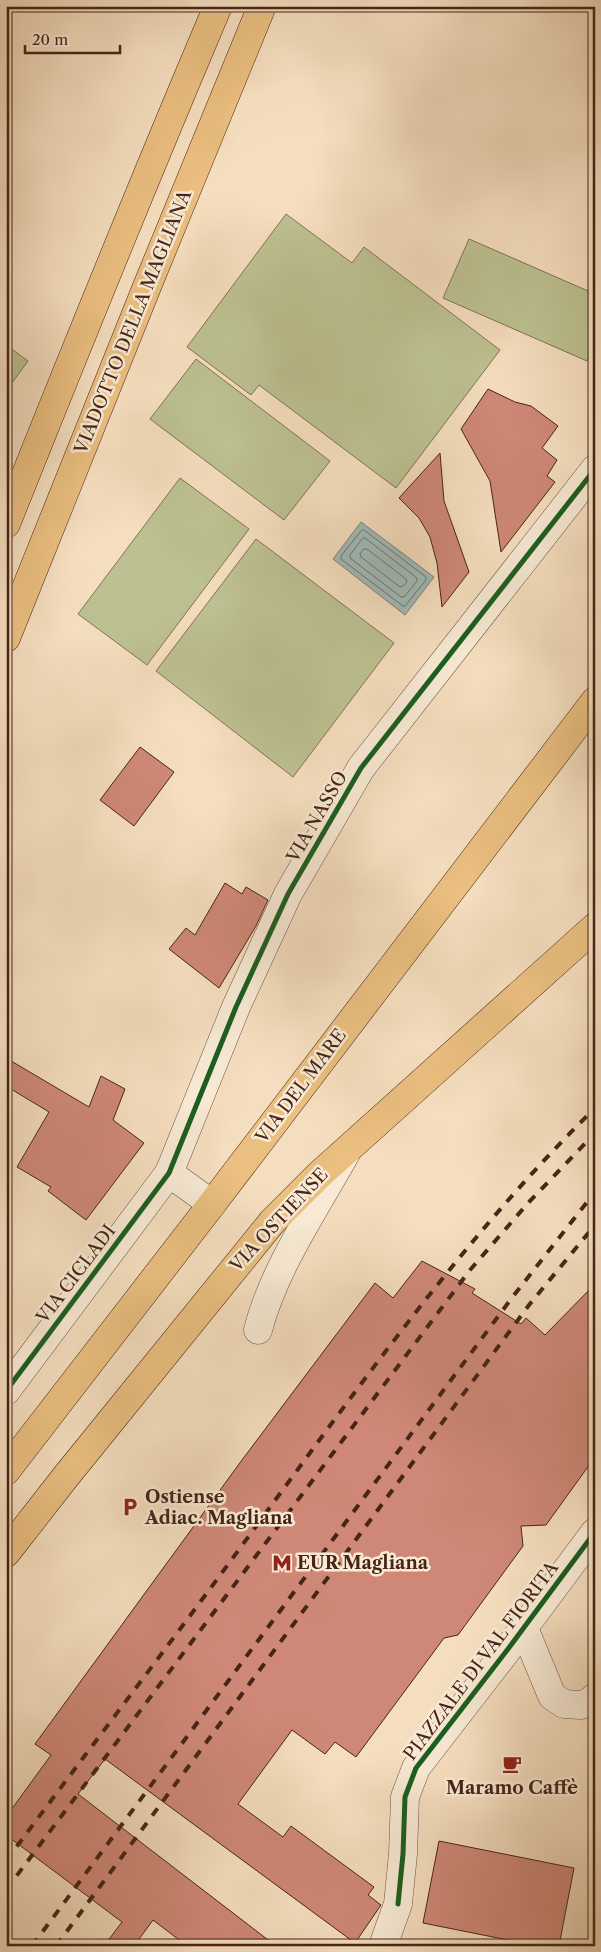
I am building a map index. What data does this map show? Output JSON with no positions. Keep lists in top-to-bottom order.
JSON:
{
  "streets": {
    "main road": ["VIADOTTO DELLA MAGLIANA", "VIA DEL MARE", "VIA OSTIENSE"],
    "street": ["VIA NASSO", "VIA CICLADI", "PIAZZALE DI VAL FIORITA"]
  },
  "crossings": [
    ["VIA NASSO", "VIA CICLADI"]
  ],
  "places": {
    "parking": ["Ostiense Adiac. Magliana"],
    "metro station": ["EUR Magliana"],
    "cafe": ["Maramo Caffè"]
  },
  "scale_bar": "20 m"
}
